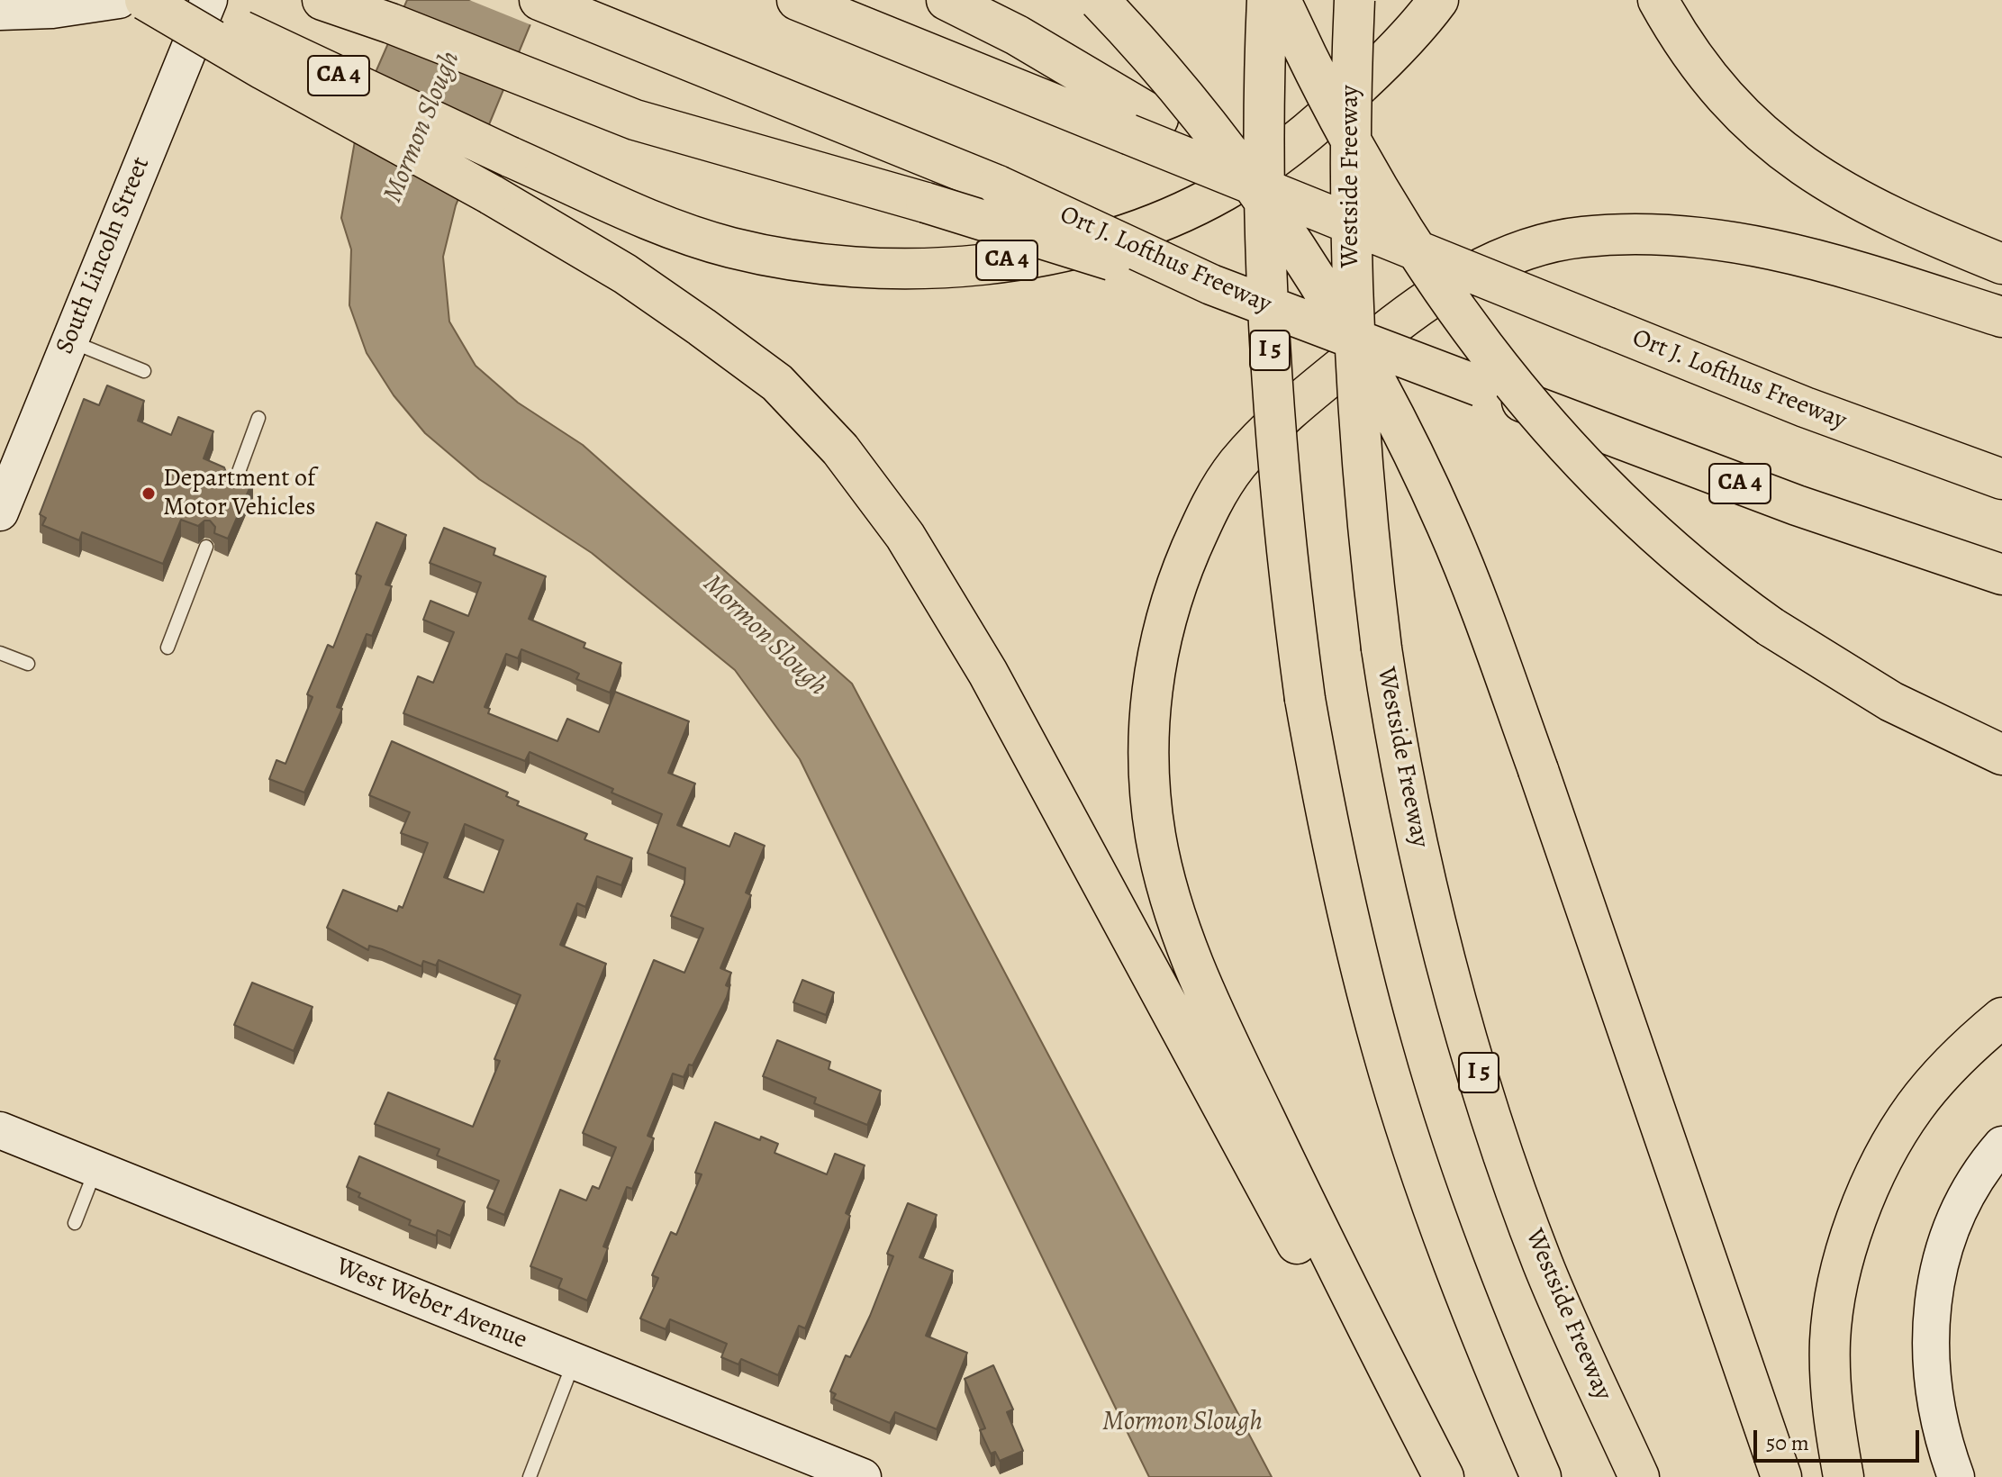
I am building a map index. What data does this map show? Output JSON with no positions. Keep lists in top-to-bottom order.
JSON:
{
  "streets": {
    "highway": [
      "CA 4",
      "Westside Freeway",
      "Ort J. Lofthus Freeway",
      "I 5"
    ],
    "street": ["South Lincoln Street", "West Weber Avenue"]
  },
  "water": ["Mormon Slough"],
  "places": ["Department of Motor Vehicles"],
  "scale_bar": "50 m"
}
